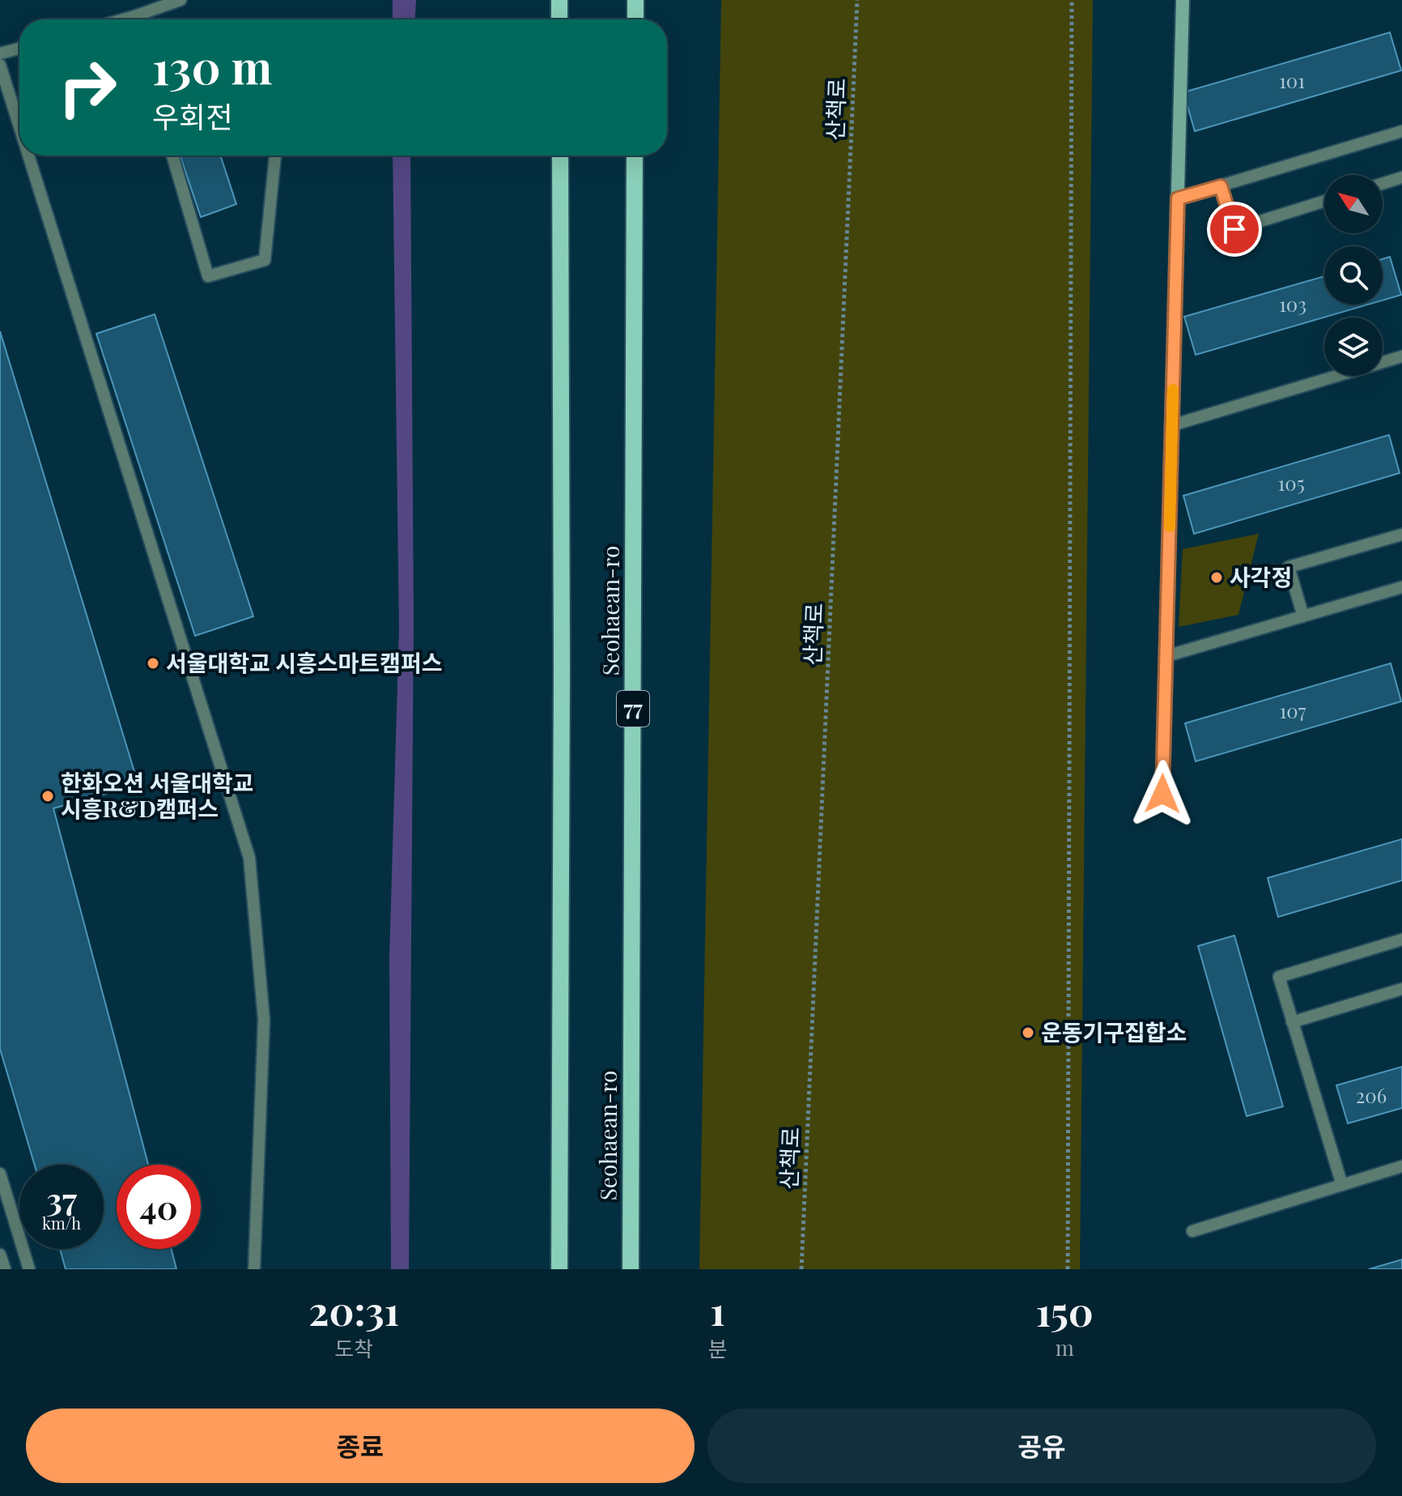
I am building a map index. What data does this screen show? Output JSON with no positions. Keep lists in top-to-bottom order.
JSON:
{
  "streets": {
    "main road": ["Seohaean-ro", "77"],
    "path": ["산책로"]
  },
  "places": [
    "사각정",
    "서울대학교 시흥스마트캠퍼스",
    "한화오션 서울대학교 시흥R&D캠퍼스",
    "운동기구집합소"
  ],
  "house_numbers": [
    "101",
    "103",
    "105",
    "107",
    "206"
  ],
  "north": "top left",
  "page": {
    "turn": ["130 m", "우회전"],
    "speed": "37 km/h",
    "limit": "40",
    "eta": [
      "20:31",
      "도착",
      "1",
      "분",
      "150",
      "m"
    ],
    "buttons": ["종료", "공유"]
  }
}
